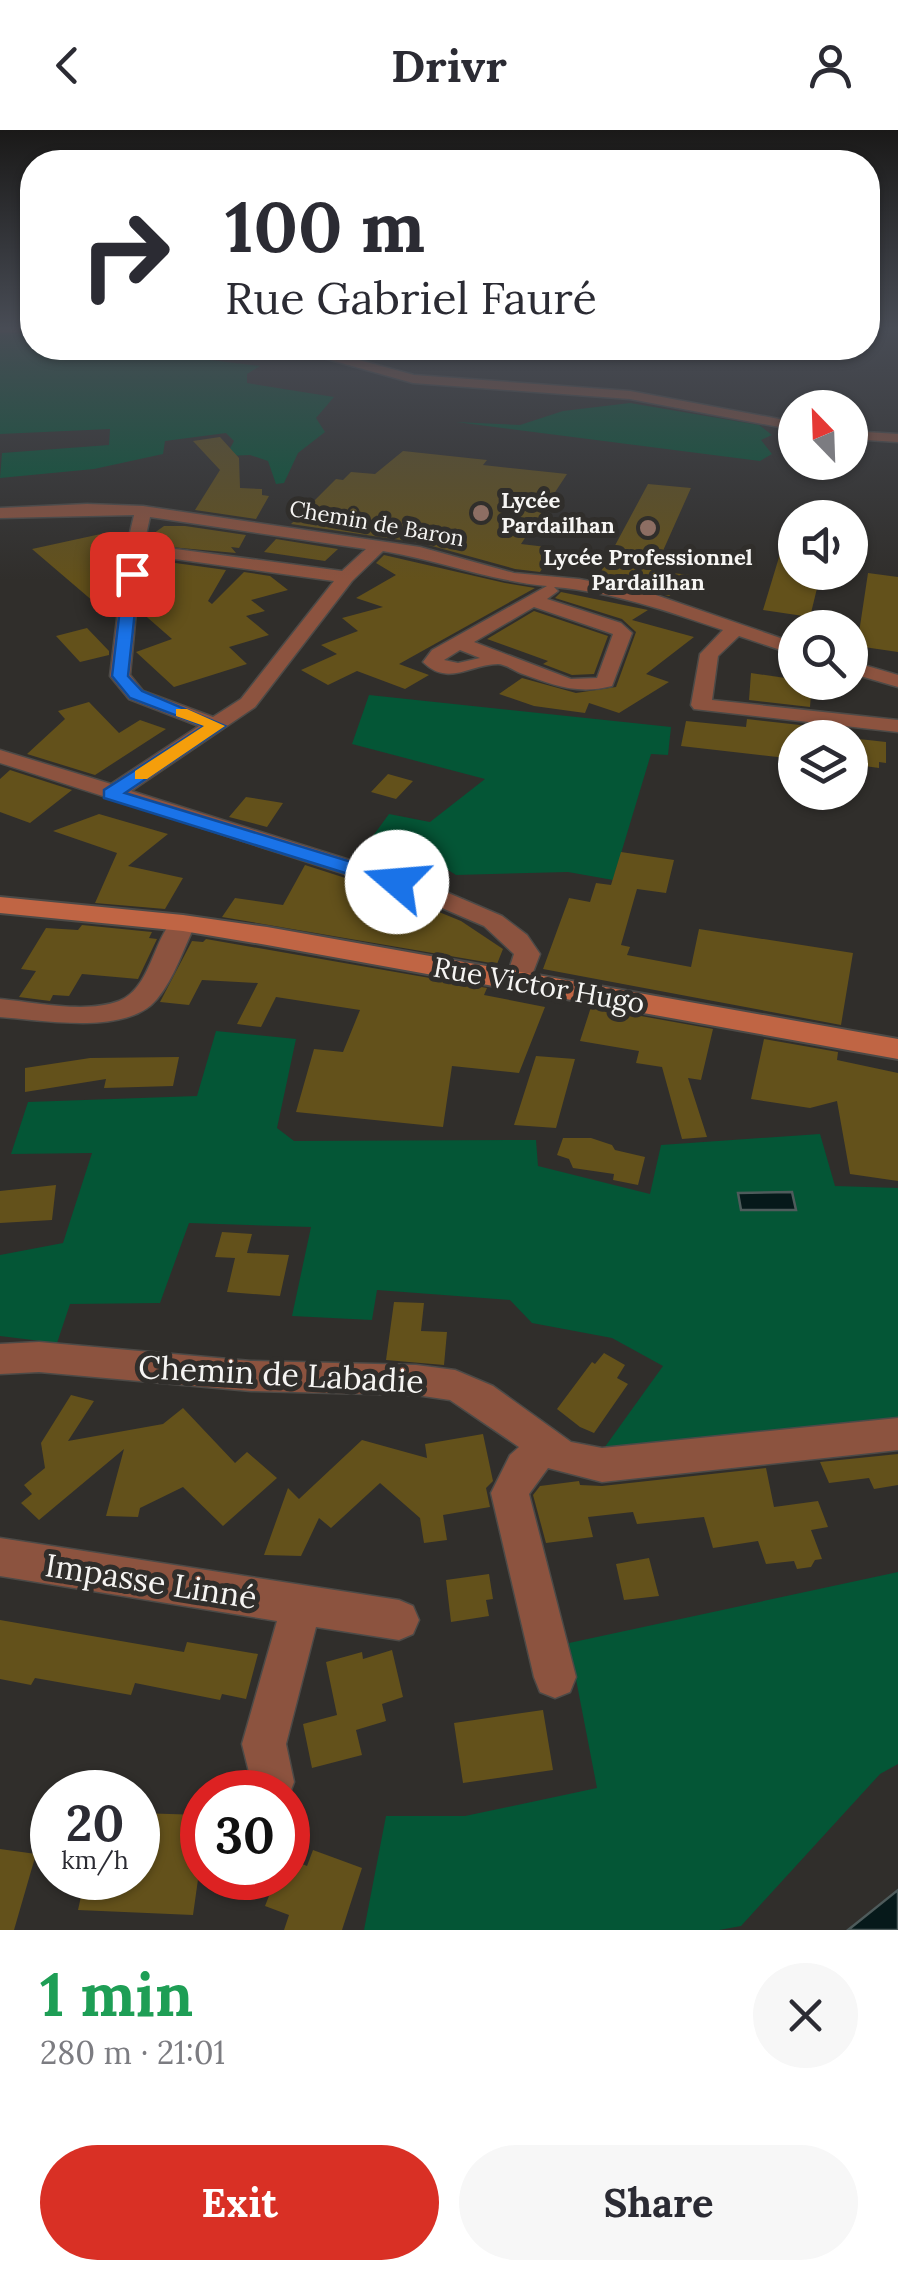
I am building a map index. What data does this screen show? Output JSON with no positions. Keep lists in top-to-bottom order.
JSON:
{
  "streets": {
    "main road": ["Rue Victor Hugo"],
    "street": ["Chemin de Baron", "Chemin de Labadie", "Impasse Linné"]
  },
  "places": ["Lycée Pardailhan", "Lycée Professionnel Pardailhan"],
  "north": "top left",
  "page": {
    "header": "Drivr",
    "turn": ["100 m", "Rue Gabriel Fauré"],
    "speed": "20 km/h",
    "limit": "30",
    "heading": ["1 min", "280 m · 21:01"],
    "buttons": ["Exit", "Share"]
  }
}
